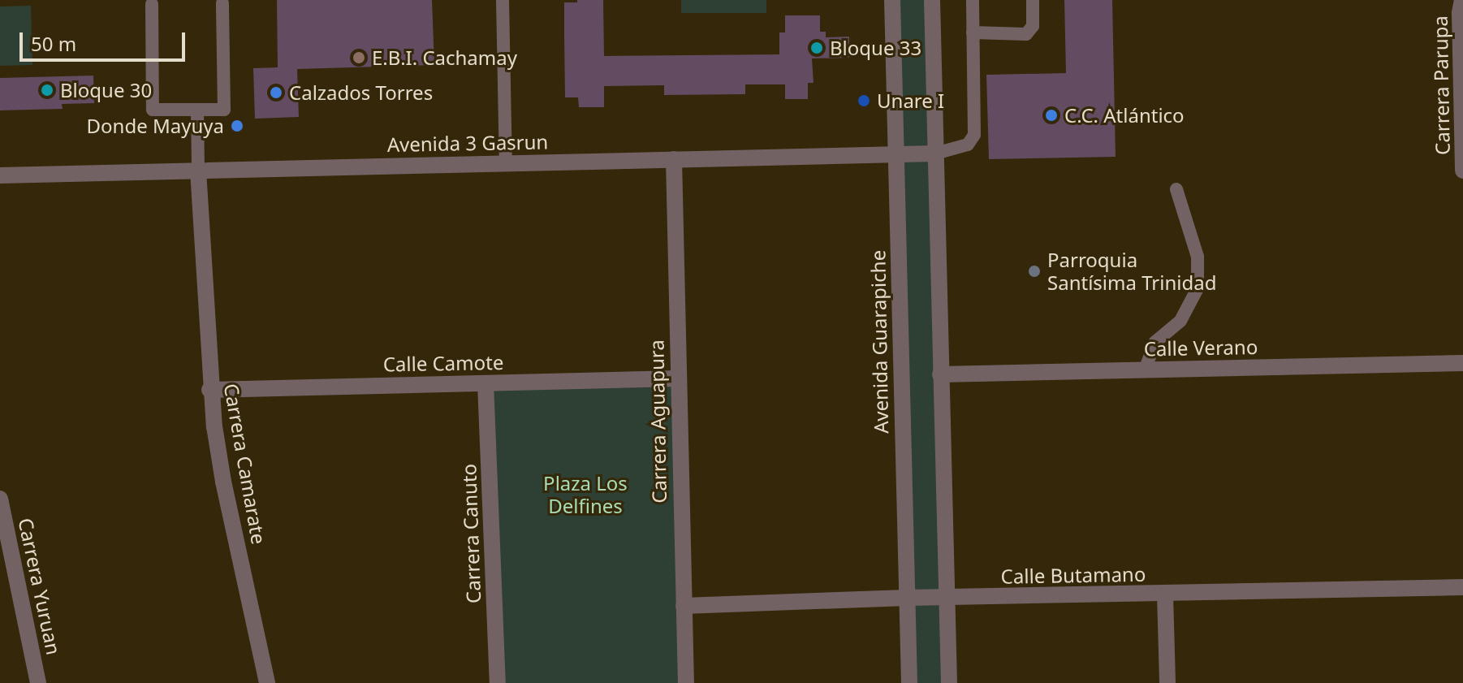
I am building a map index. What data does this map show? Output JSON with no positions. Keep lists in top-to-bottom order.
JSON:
{
  "streets": {
    "street": [
      "Carrera Parupa",
      "Avenida 3 Gasrun",
      "Avenida Guarapiche",
      "Calle Verano",
      "Calle Camote",
      "Carrera Aguapura",
      "Carrera Camarate",
      "Carrera Canuto",
      "Calle Butamano",
      "Carrera Yuruan"
    ]
  },
  "crossings": [
    ["Avenida 3 Gasrun", "Avenida Guarapiche"],
    ["Avenida 3 Gasrun", "Carrera Aguapura"],
    ["Avenida 3 Gasrun", "Carrera Camarate"],
    ["Avenida Guarapiche", "Calle Butamano"],
    ["Calle Camote", "Carrera Aguapura"],
    ["Calle Camote", "Carrera Camarate"],
    ["Calle Camote", "Carrera Canuto"],
    ["Carrera Aguapura", "Calle Butamano"]
  ],
  "parks": ["Plaza Los Delfines"],
  "places": [
    "Bloque 33",
    "E.B.I. Cachamay",
    "Bloque 30",
    "Calzados Torres",
    "Unare I",
    "C.C. Atlántico",
    "Donde Mayuya",
    "Parroquia Santísima Trinidad"
  ],
  "scale_bar": "50 m"
}
